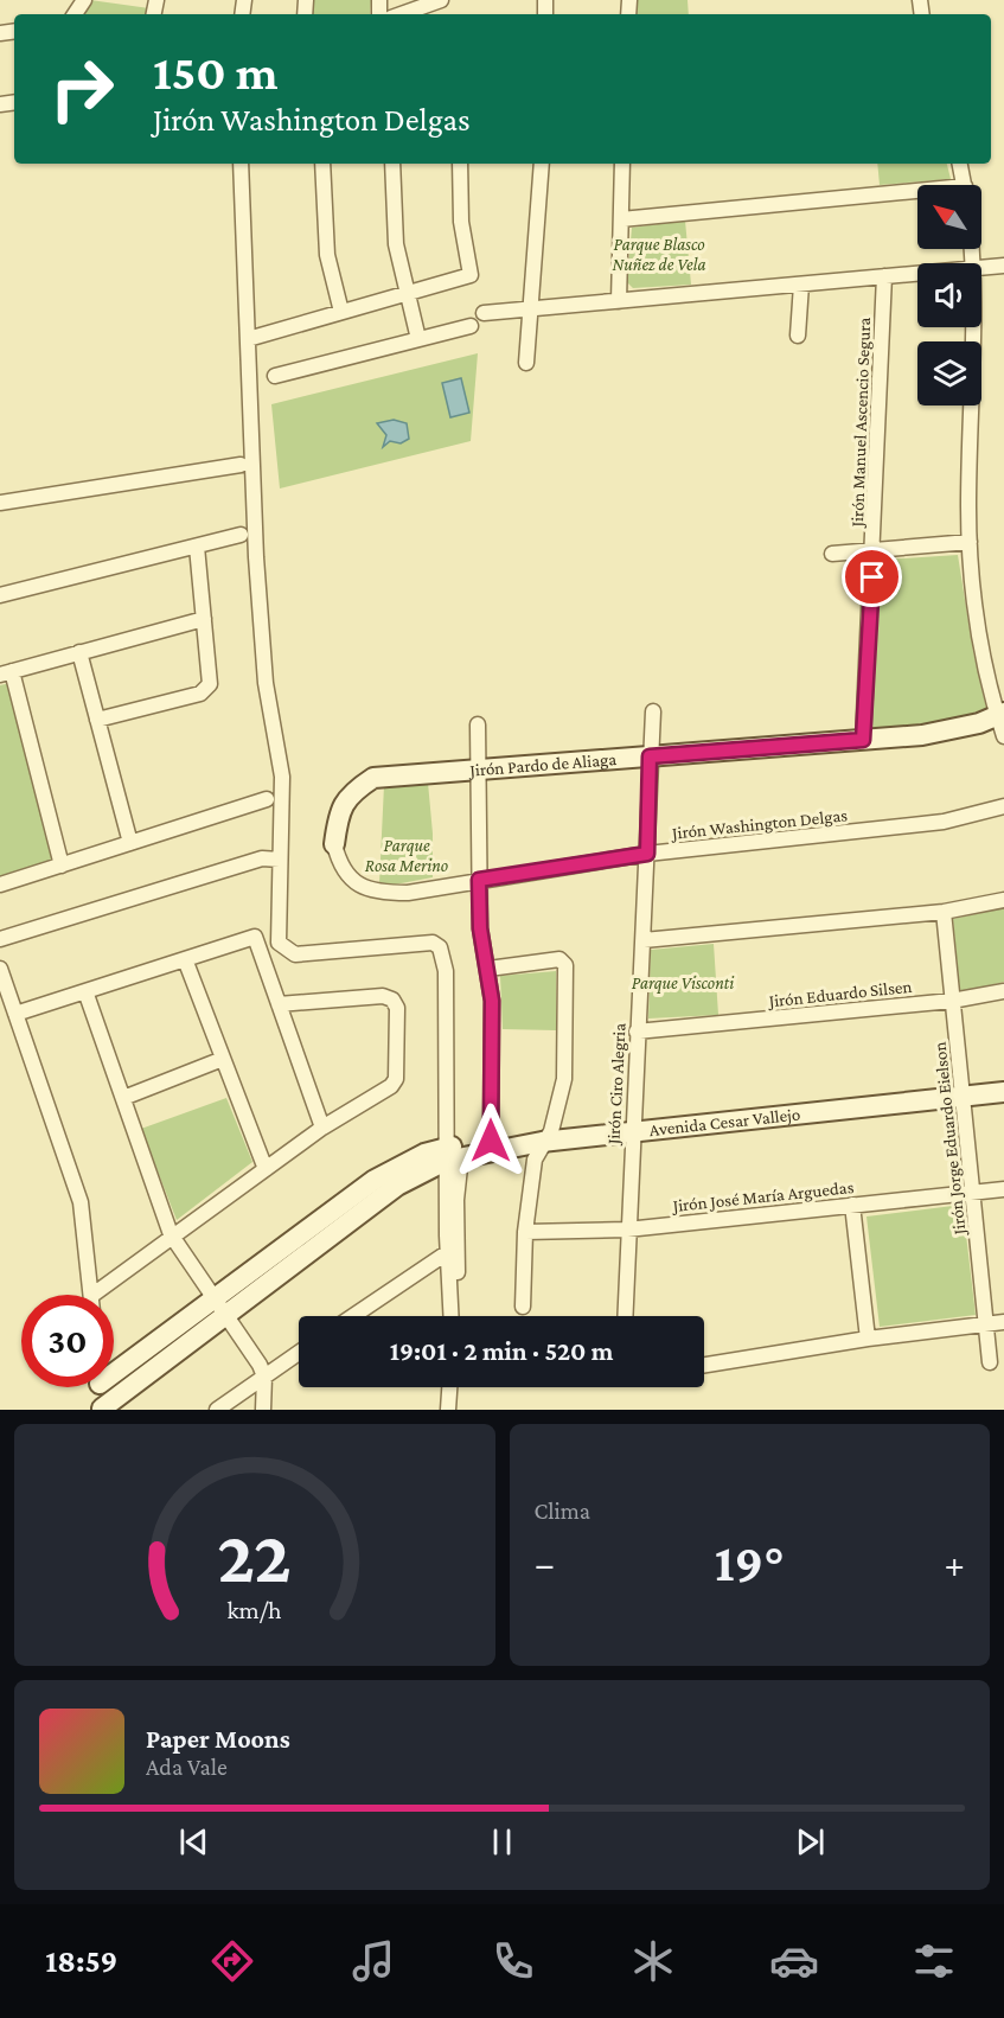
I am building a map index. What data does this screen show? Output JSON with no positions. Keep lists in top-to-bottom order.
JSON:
{
  "streets": {
    "street": [
      "Jirón Manuel Ascencio Segura",
      "Jirón Pardo de Aliaga",
      "Jirón Washington Delgas",
      "Jirón Eduardo Silsen",
      "Jirón Ciro Alegria",
      "Avenida Cesar Vallejo",
      "Jirón Jorge Eduardo Eielson",
      "Jirón José María Arguedas"
    ]
  },
  "crossings": [
    ["Jirón Manuel Ascencio Segura", "Jirón Pardo de Aliaga"],
    ["Jirón Pardo de Aliaga", "Jirón Washington Delgas"],
    ["Jirón Pardo de Aliaga", "Jirón Ciro Alegria"],
    ["Jirón Washington Delgas", "Jirón Ciro Alegria"],
    ["Jirón Eduardo Silsen", "Jirón Ciro Alegria"],
    ["Jirón Eduardo Silsen", "Jirón Jorge Eduardo Eielson"],
    ["Jirón Ciro Alegria", "Avenida Cesar Vallejo"],
    ["Jirón Ciro Alegria", "Jirón José María Arguedas"],
    ["Avenida Cesar Vallejo", "Jirón Jorge Eduardo Eielson"],
    ["Jirón Jorge Eduardo Eielson", "Jirón José María Arguedas"]
  ],
  "parks": ["Parque Blasco Nuñez de Vela", "Parque Rosa Merino", "Parque Visconti"],
  "north": "top left",
  "page": {
    "turn": ["150 m", "Jirón Washington Delgas"],
    "limit": "30",
    "trip": "19:01 · 2 min · 520 m",
    "tile": "Clima",
    "heat": ["−", "19°", "+"],
    "song": ["Paper Moons", "Ada Vale"],
    "tabs": "18:59",
    "gauge": ["22", "km/h"]
  }
}
